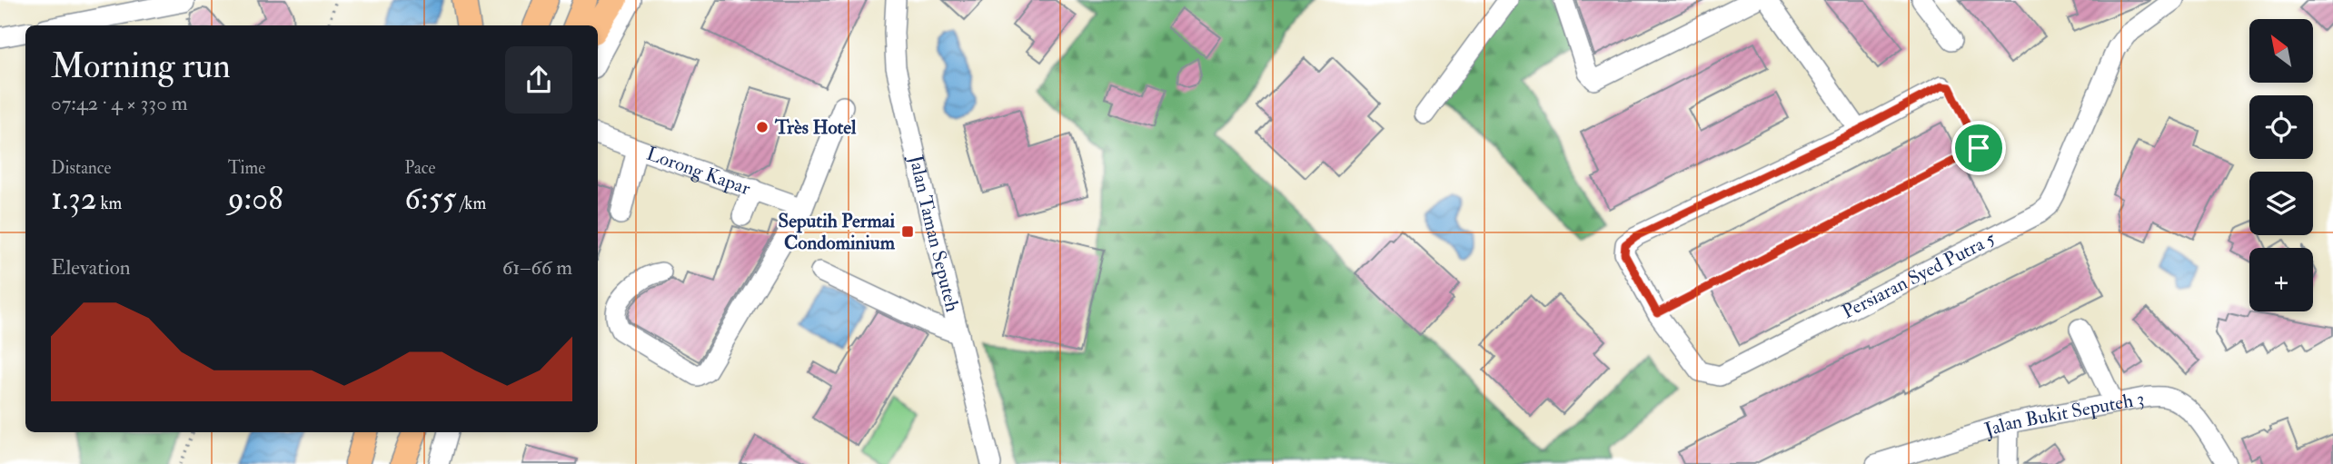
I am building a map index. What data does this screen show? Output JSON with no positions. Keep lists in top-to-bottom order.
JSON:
{
  "streets": {
    "street": [
      "Lorong Kapar",
      "Jalan Taman Seputeh",
      "Persiaran Syed Putra 5",
      "Jalan Bukit Seputeh 3"
    ]
  },
  "places": {
    "other": ["Très Hotel"],
    "transit": ["Seputih Permai Condominium"]
  },
  "north": "top left",
  "page": {
    "map_buttons": "+",
    "heading": ["Morning run", "07:42 · 4 × 330 m"],
    "stats": [
      ["Distance", "1.32 km"],
      ["Time", "9:08"],
      ["Pace", "6:55 /km"]
    ],
    "chart": ["Elevation", "61–66 m"]
  }
}
